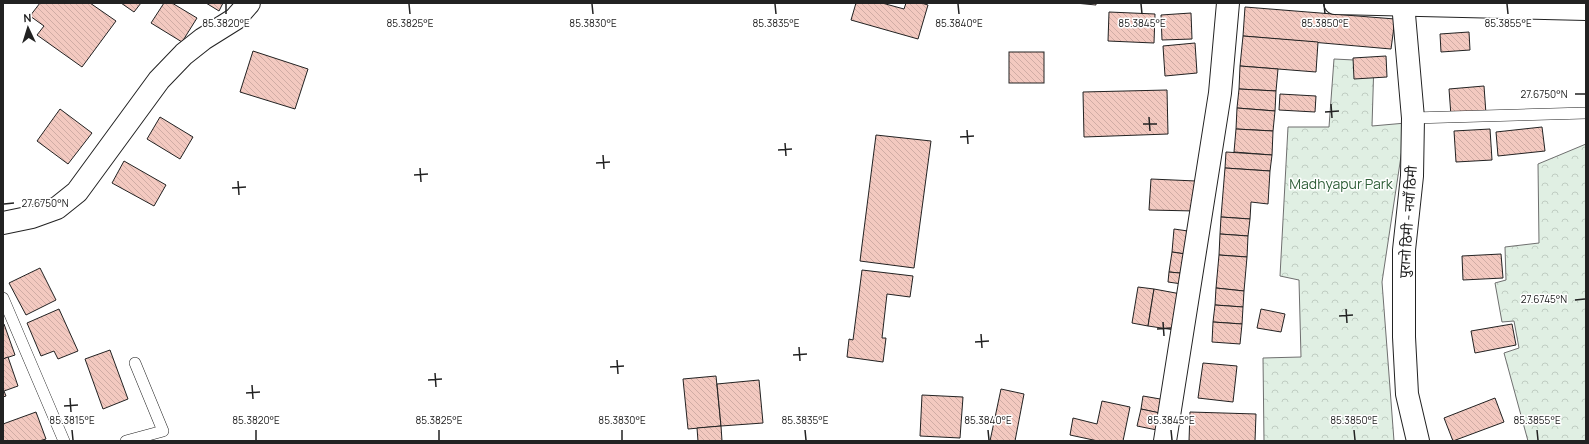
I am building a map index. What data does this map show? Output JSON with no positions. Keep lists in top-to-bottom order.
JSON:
{
  "streets": {
    "street": ["पुरानो ठिमी - नयाँ ठिमी"]
  },
  "parks": ["Madhyapur Park"],
  "north": "top",
  "coordinates": [
    "85.3820°E",
    "85.3825°E",
    "85.3830°E",
    "85.3835°E",
    "85.3840°E",
    "85.3845°E",
    "85.3850°E",
    "85.3855°E",
    "27.6750°N",
    "27.6745°N",
    "85.3815°E"
  ]
}
